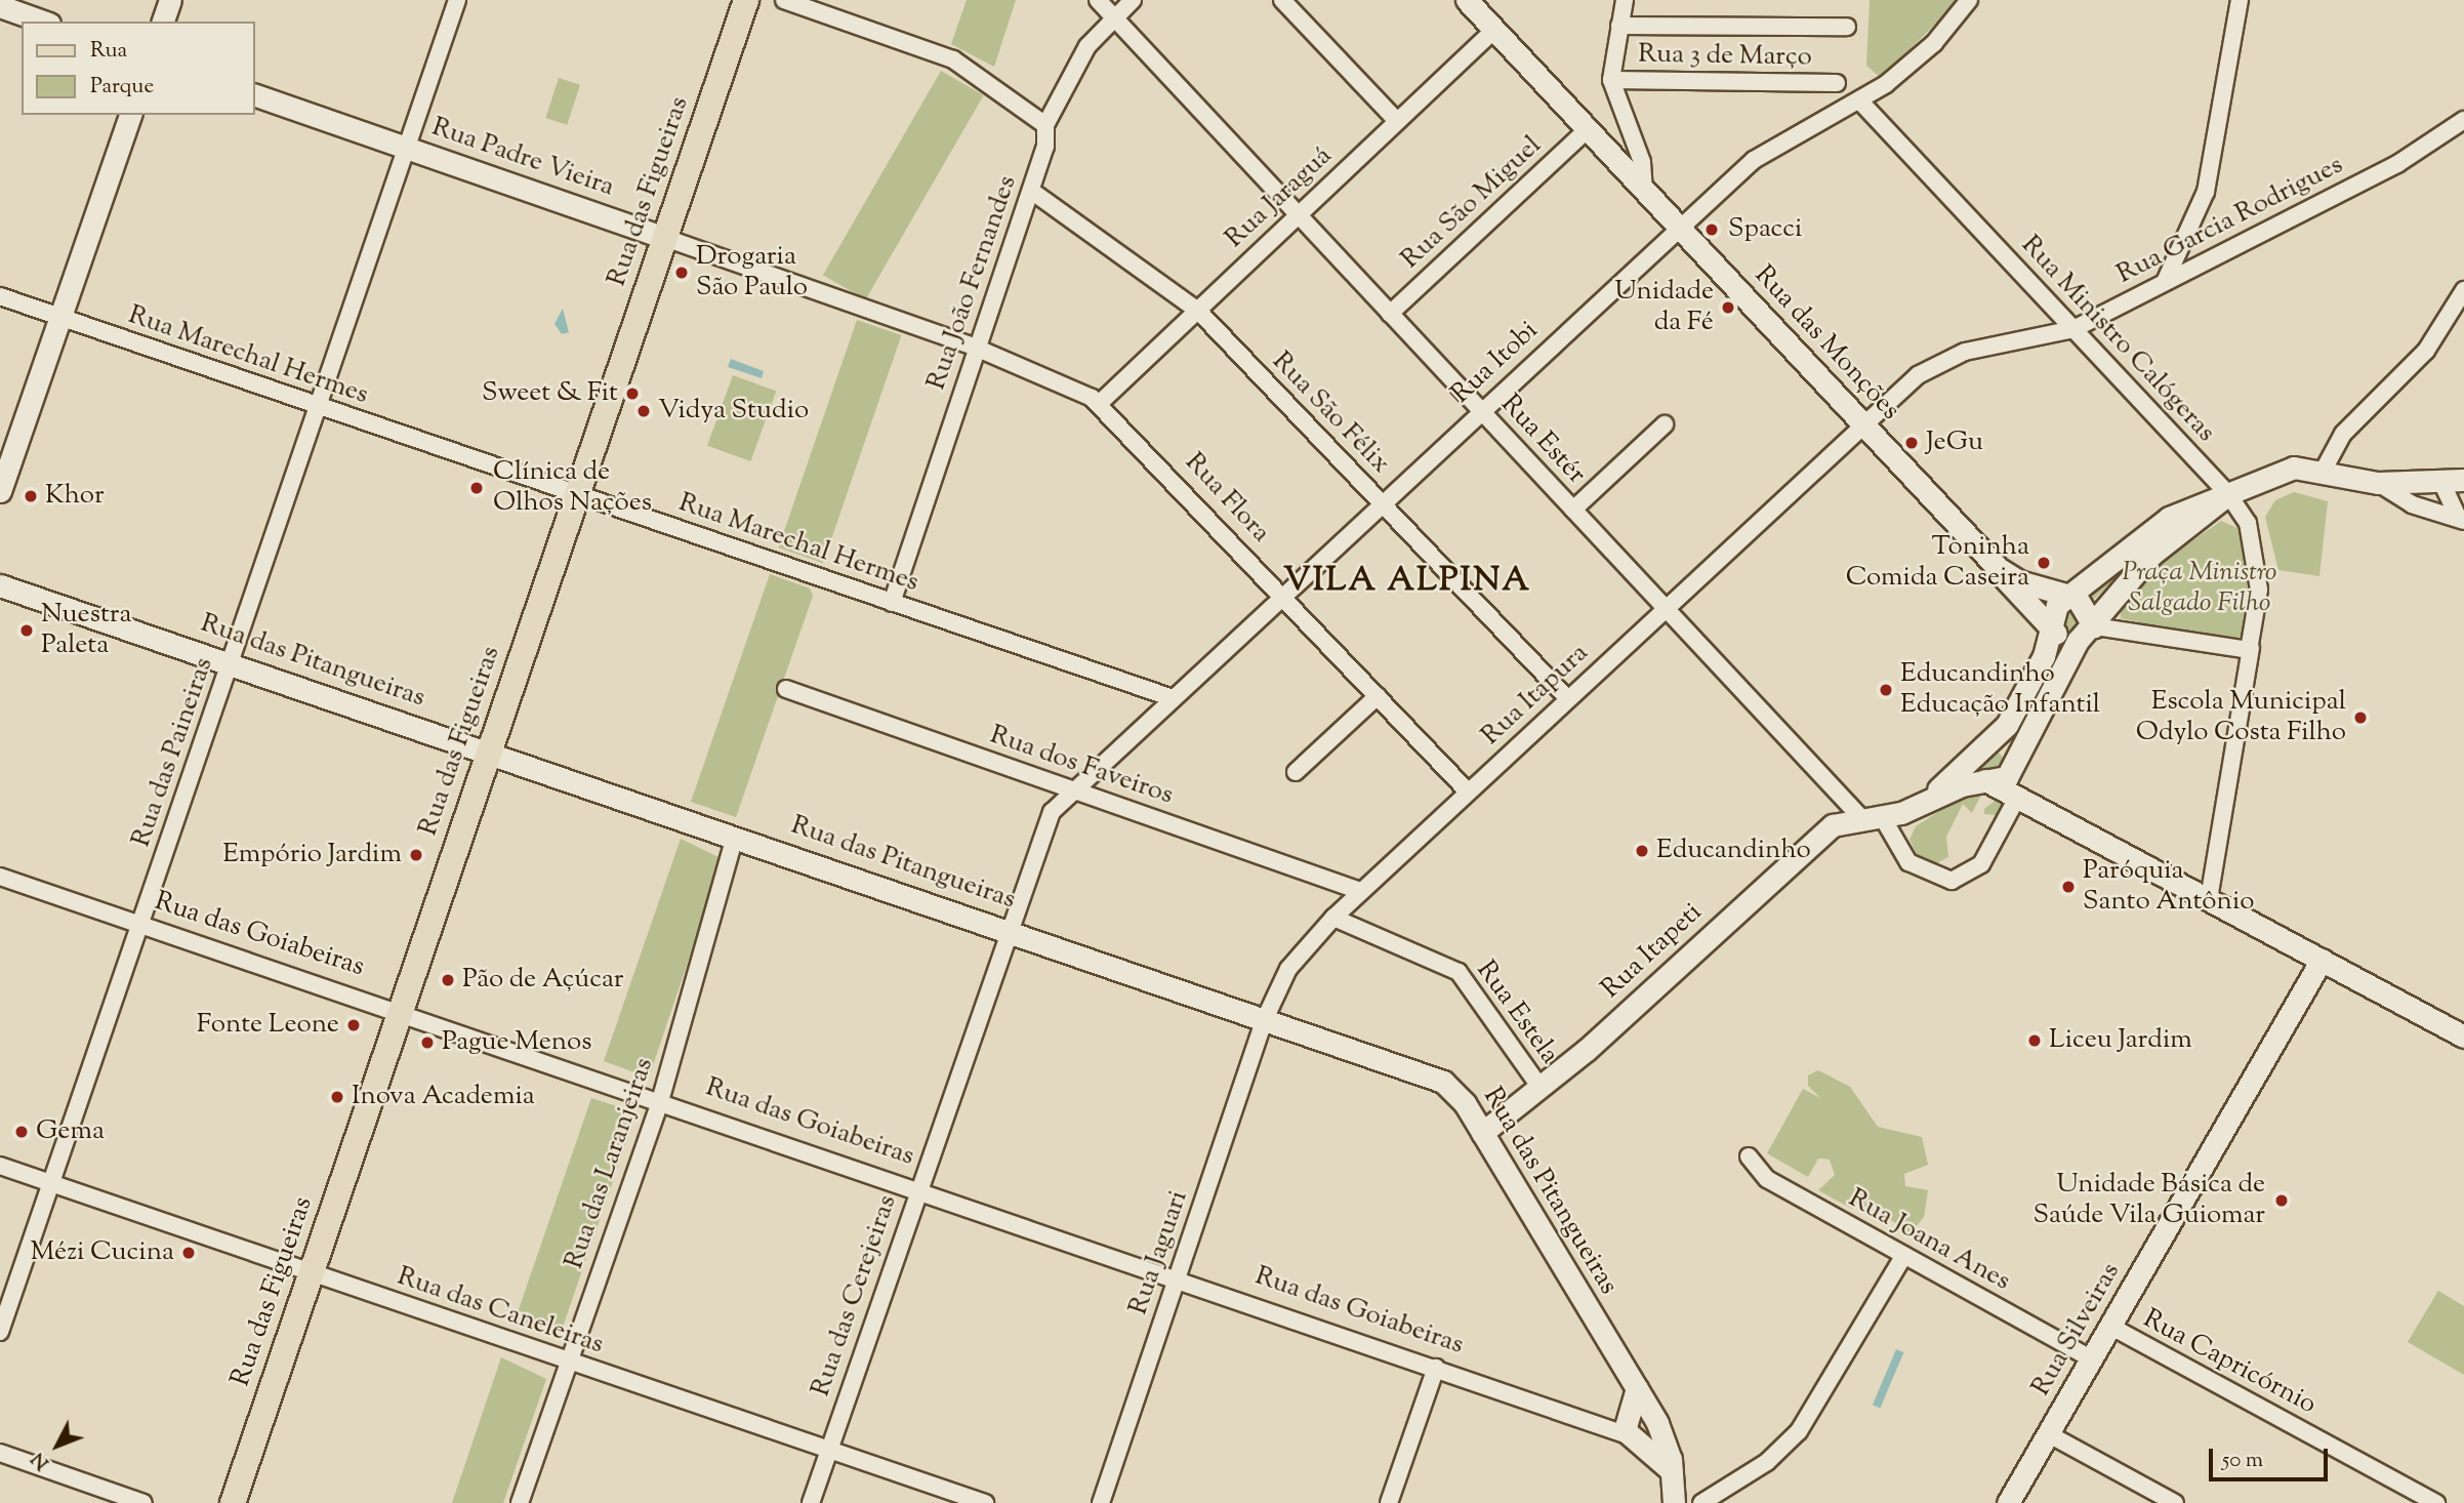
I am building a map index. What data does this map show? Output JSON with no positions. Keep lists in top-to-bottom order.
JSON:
{
  "streets": {
    "main road": ["Rua das Figueiras"],
    "street": [
      "Rua 3 de Março",
      "Rua Padre Vieira",
      "Rua Jaraguá",
      "Rua São Miguel",
      "Rua Garcia Rodrigues",
      "Rua João Fernandes",
      "Rua Ministro Calógeras",
      "Rua das Monções",
      "Rua Marechal Hermes",
      "Rua Itobi",
      "Rua São Félix",
      "Rua Estér",
      "Rua Flora",
      "Rua das Pitangueiras",
      "Rua Itapura",
      "Rua das Paineiras",
      "Rua dos Faveiros",
      "Rua das Goiabeiras",
      "Rua Itapeti",
      "Rua Estela",
      "Rua das Laranjeiras",
      "Rua Joana Anes",
      "Rua Jaguari",
      "Rua das Cerejeiras",
      "Rua das Caneleiras",
      "Rua Silveiras",
      "Rua Capricórnio"
    ]
  },
  "crossings": [
    ["Rua Padre Vieira", "Rua das Figueiras"],
    ["Rua Padre Vieira", "Rua João Fernandes"],
    ["Rua Padre Vieira", "Rua Flora"],
    ["Rua Padre Vieira", "Rua das Paineiras"],
    ["Rua das Figueiras", "Rua Marechal Hermes"],
    ["Rua das Figueiras", "Rua das Pitangueiras"],
    ["Rua das Figueiras", "Rua das Goiabeiras"],
    ["Rua das Figueiras", "Rua das Caneleiras"],
    ["Rua Jaraguá", "Rua das Monções"],
    ["Rua Jaraguá", "Rua São Félix"],
    ["Rua Jaraguá", "Rua Estér"],
    ["Rua Jaraguá", "Rua Flora"],
    ["Rua São Miguel", "Rua das Monções"],
    ["Rua São Miguel", "Rua Estér"],
    ["Rua Garcia Rodrigues", "Rua Ministro Calógeras"],
    ["Rua Garcia Rodrigues", "Rua das Monções"],
    ["Rua Garcia Rodrigues", "Rua Itapura"],
    ["Rua João Fernandes", "Rua Marechal Hermes"],
    ["Rua João Fernandes", "Rua São Félix"],
    ["Rua João Fernandes", "Rua Estér"],
    ["Rua João Fernandes", "Rua Flora"],
    ["Rua Ministro Calógeras", "Rua Itobi"],
    ["Rua das Monções", "Rua Itobi"],
    ["Rua das Monções", "Rua Itapura"],
    ["Rua Marechal Hermes", "Rua Itobi"],
    ["Rua Marechal Hermes", "Rua das Paineiras"],
    ["Rua Itobi", "Rua São Félix"],
    ["Rua Itobi", "Rua Estér"],
    ["Rua Itobi", "Rua Flora"],
    ["Rua Itobi", "Rua dos Faveiros"],
    ["Rua Itobi", "Rua das Cerejeiras"],
    ["Rua São Félix", "Rua Itapura"],
    ["Rua Estér", "Rua Itapura"],
    ["Rua Estér", "Rua Itapeti"],
    ["Rua Flora", "Rua Itapura"],
    ["Rua das Pitangueiras", "Rua Itapura"],
    ["Rua das Pitangueiras", "Rua das Paineiras"],
    ["Rua das Pitangueiras", "Rua das Goiabeiras"],
    ["Rua das Pitangueiras", "Rua Itapeti"],
    ["Rua das Pitangueiras", "Rua das Laranjeiras"],
    ["Rua das Pitangueiras", "Rua Jaguari"],
    ["Rua das Pitangueiras", "Rua das Cerejeiras"],
    ["Rua Itapura", "Rua dos Faveiros"],
    ["Rua Itapura", "Rua Estela"],
    ["Rua Itapura", "Rua Jaguari"],
    ["Rua das Paineiras", "Rua das Goiabeiras"],
    ["Rua das Paineiras", "Rua das Caneleiras"],
    ["Rua dos Faveiros", "Rua das Cerejeiras"],
    ["Rua das Goiabeiras", "Rua das Laranjeiras"],
    ["Rua das Goiabeiras", "Rua Jaguari"],
    ["Rua das Goiabeiras", "Rua das Cerejeiras"],
    ["Rua Itapeti", "Rua Estela"],
    ["Rua das Laranjeiras", "Rua das Caneleiras"],
    ["Rua Joana Anes", "Rua Silveiras"],
    ["Rua das Cerejeiras", "Rua das Caneleiras"],
    ["Rua Silveiras", "Rua Capricórnio"]
  ],
  "districts": ["VILA ALPINA"],
  "parks": ["Praça Ministro Salgado Filho"],
  "places": [
    "Spacci",
    "Drogaria São Paulo",
    "Unidade da Fé",
    "Sweet & Fit",
    "Vidya Studio",
    "JeGu",
    "Clínica de Olhos Nações",
    "Khor",
    "Toninha Comida Caseira",
    "Nuestra Paleta",
    "Educandinho Educação Infantil",
    "Escola Municipal Odylo Costa Filho",
    "Educandinho",
    "Empório Jardim",
    "Paróquia Santo Antônio",
    "Pão de Açúcar",
    "Fonte Leone",
    "Liceu Jardim",
    "Pague Menos",
    "Inova Academia",
    "Gema",
    "Unidade Básica de Saúde Vila Guiomar",
    "Mézi Cucina"
  ],
  "legend": ["Rua", "Parque"],
  "scale_bar": "50 m",
  "north": "bottom left"
}
